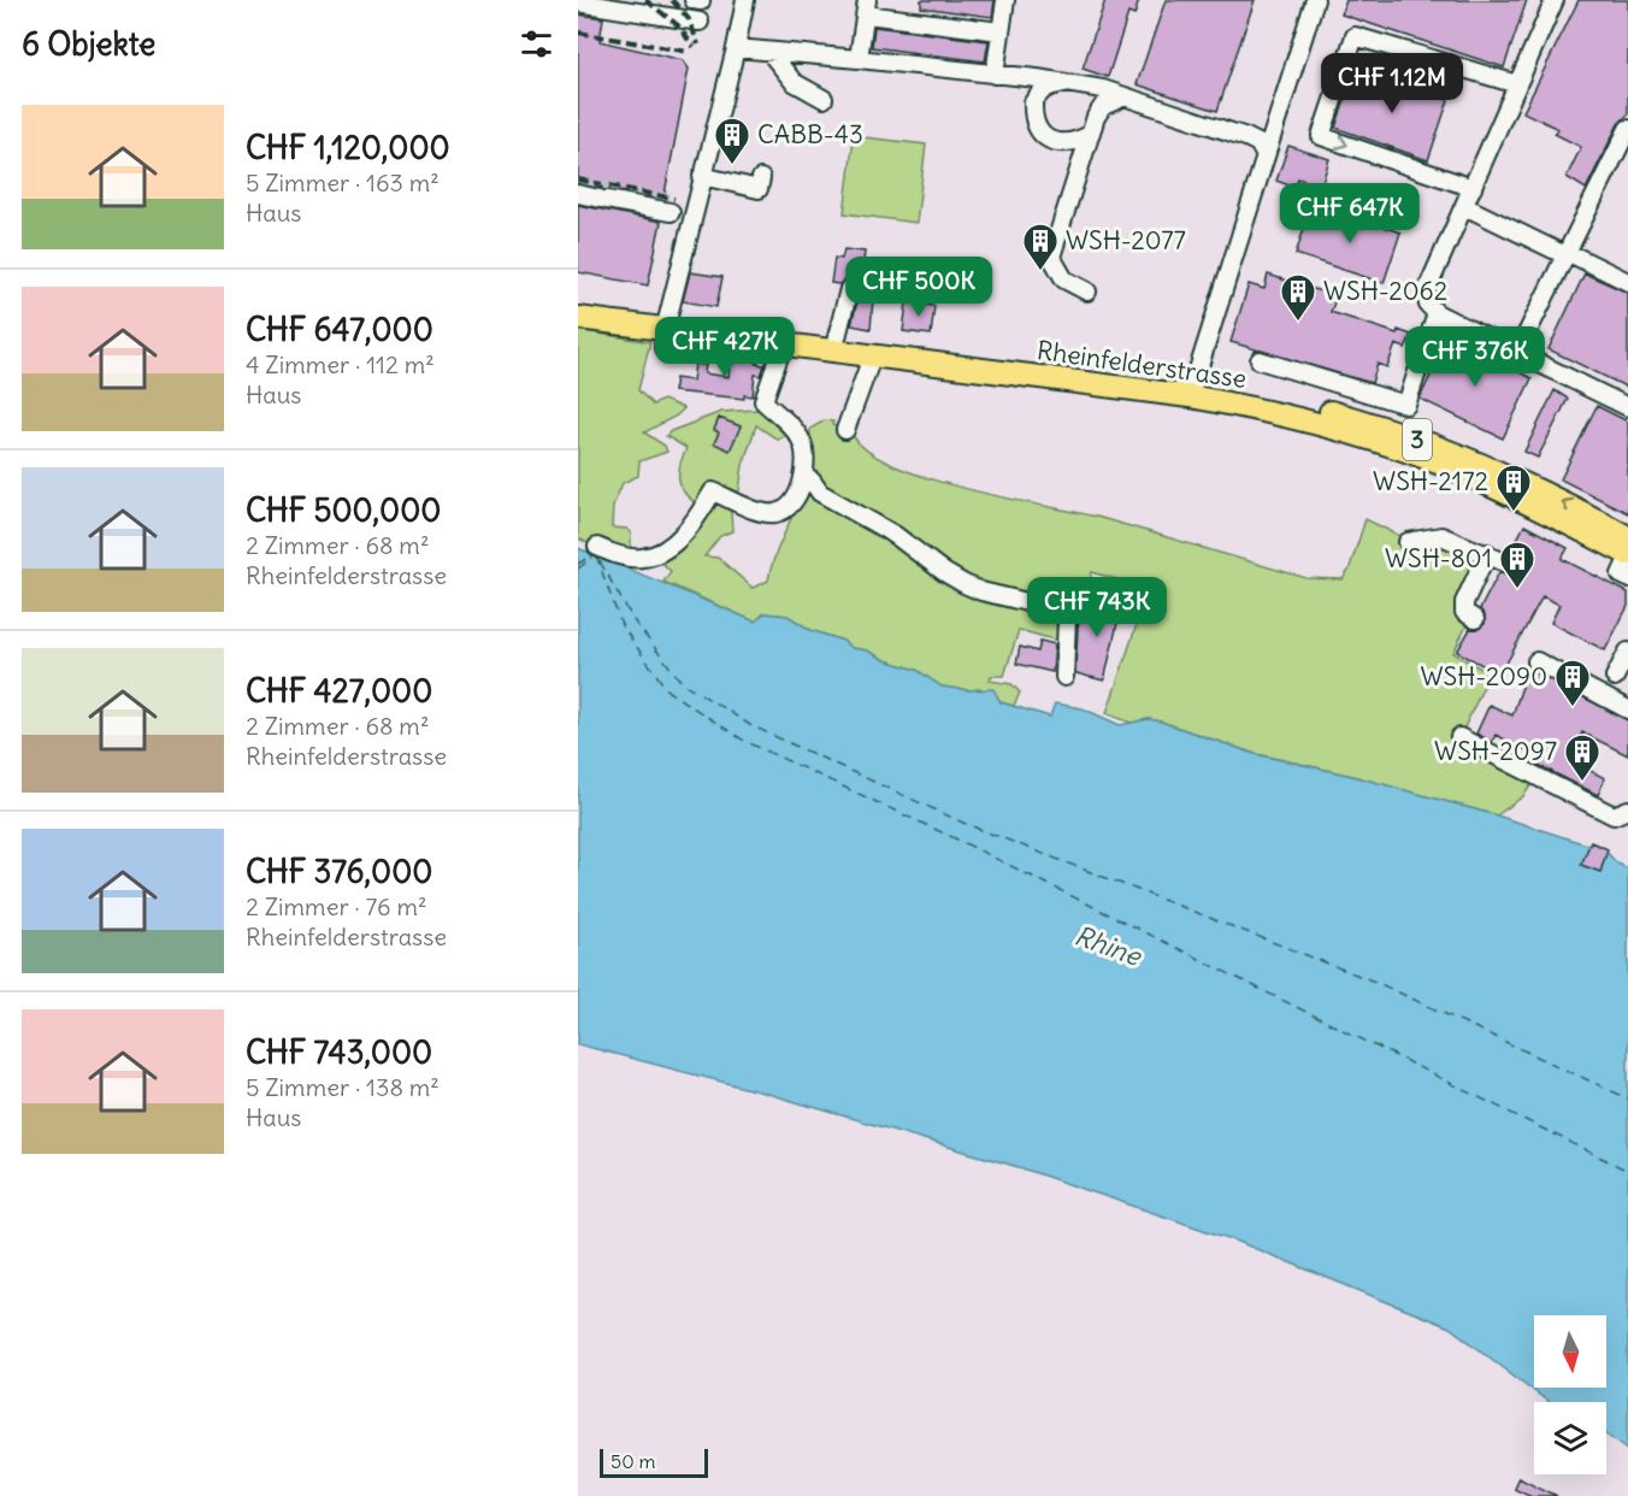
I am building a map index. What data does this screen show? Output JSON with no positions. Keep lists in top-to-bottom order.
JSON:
{
  "streets": {
    "main road": ["Rheinfelderstrasse", "3"]
  },
  "water": ["Rhine"],
  "places": {
    "building": [
      "CABB-43",
      "WSH-2077",
      "WSH-2062",
      "WSH-2172",
      "WSH-801",
      "WSH-2090",
      "WSH-2097"
    ]
  },
  "scale_bar": "50 m",
  "north": "bottom",
  "page": {
    "heading": "6 Objekte",
    "price": [
      "CHF 1.12M",
      "CHF 647K",
      "CHF 500K",
      "CHF 427K",
      "CHF 376K",
      "CHF 743K"
    ],
    "list": [
      {
        "name": "CHF 1,120,000",
        "note": "5 Zimmer · 163 m² · Haus"
      },
      {
        "name": "CHF 647,000",
        "note": "4 Zimmer · 112 m² · Haus"
      },
      {
        "name": "CHF 500,000",
        "note": "2 Zimmer · 68 m² · Rheinfelderstrasse"
      },
      {
        "name": "CHF 427,000",
        "note": "2 Zimmer · 68 m² · Rheinfelderstrasse"
      },
      {
        "name": "CHF 376,000",
        "note": "2 Zimmer · 76 m² · Rheinfelderstrasse"
      },
      {
        "name": "CHF 743,000",
        "note": "5 Zimmer · 138 m² · Haus"
      }
    ],
    "scale": "50 m"
  }
}
